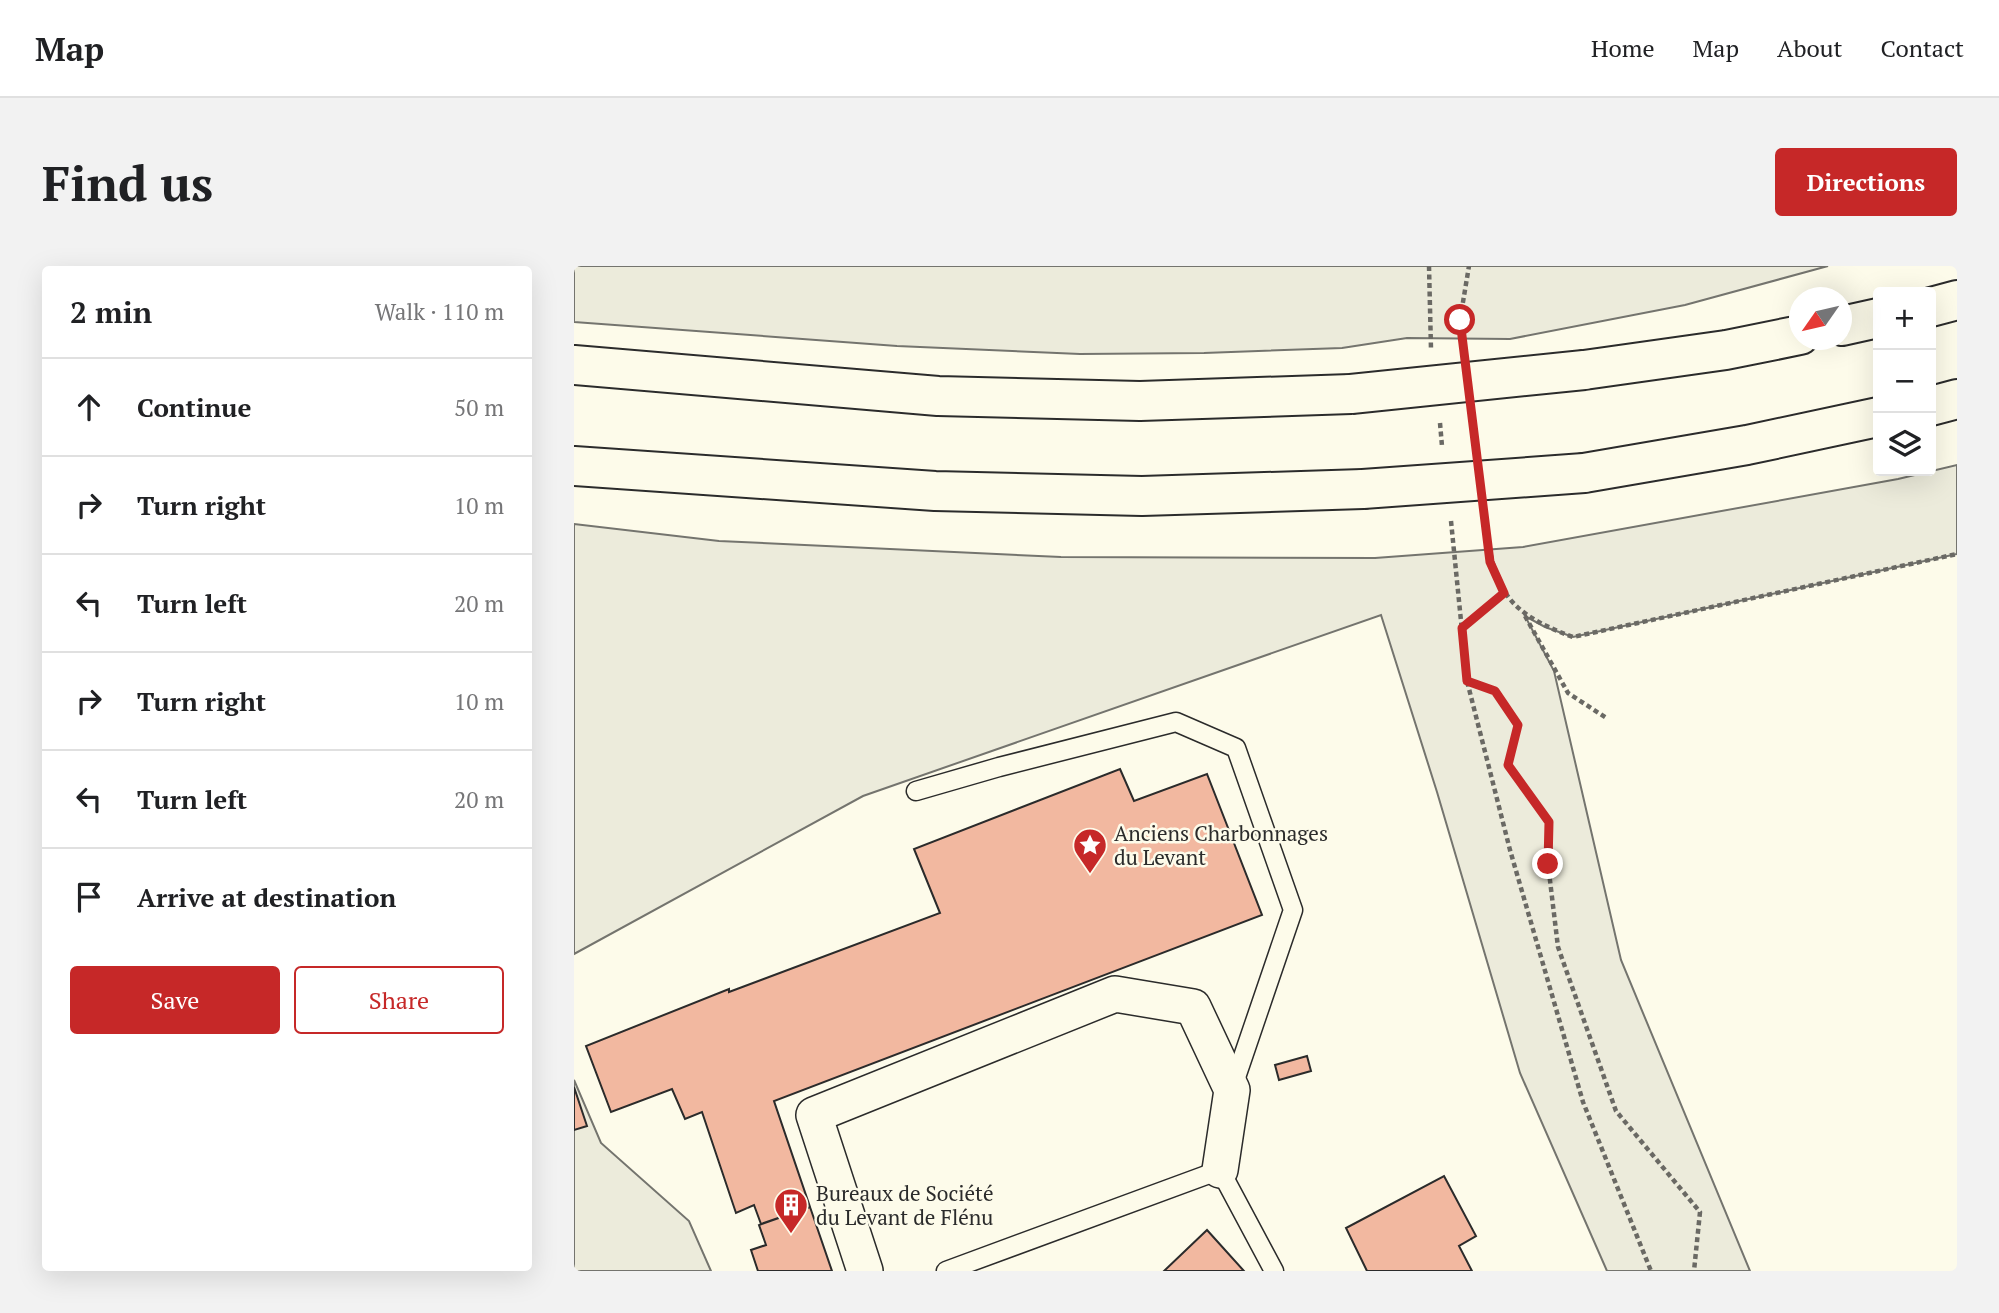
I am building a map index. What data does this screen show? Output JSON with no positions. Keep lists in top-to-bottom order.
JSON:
{
  "places": {
    "place": ["Anciens Charbonnages du Levant"],
    "building": ["Bureaux de Société du Levant de Flénu"]
  },
  "north": "bottom left",
  "page": {
    "header": "Map",
    "nav": [
      "Home",
      "Map",
      "About",
      "Contact"
    ],
    "buttons": [
      "Directions",
      ["Save", "Share"]
    ],
    "title": "Find us",
    "heading": ["2 min", "Walk · 110 m"],
    "map_buttons": ["+", "−"],
    "list": [
      ["Continue", "50 m"],
      ["Turn right", "10 m"],
      ["Turn left", "20 m"],
      ["Turn right", "10 m"],
      ["Turn left", "20 m"],
      "Arrive at destination"
    ]
  }
}
